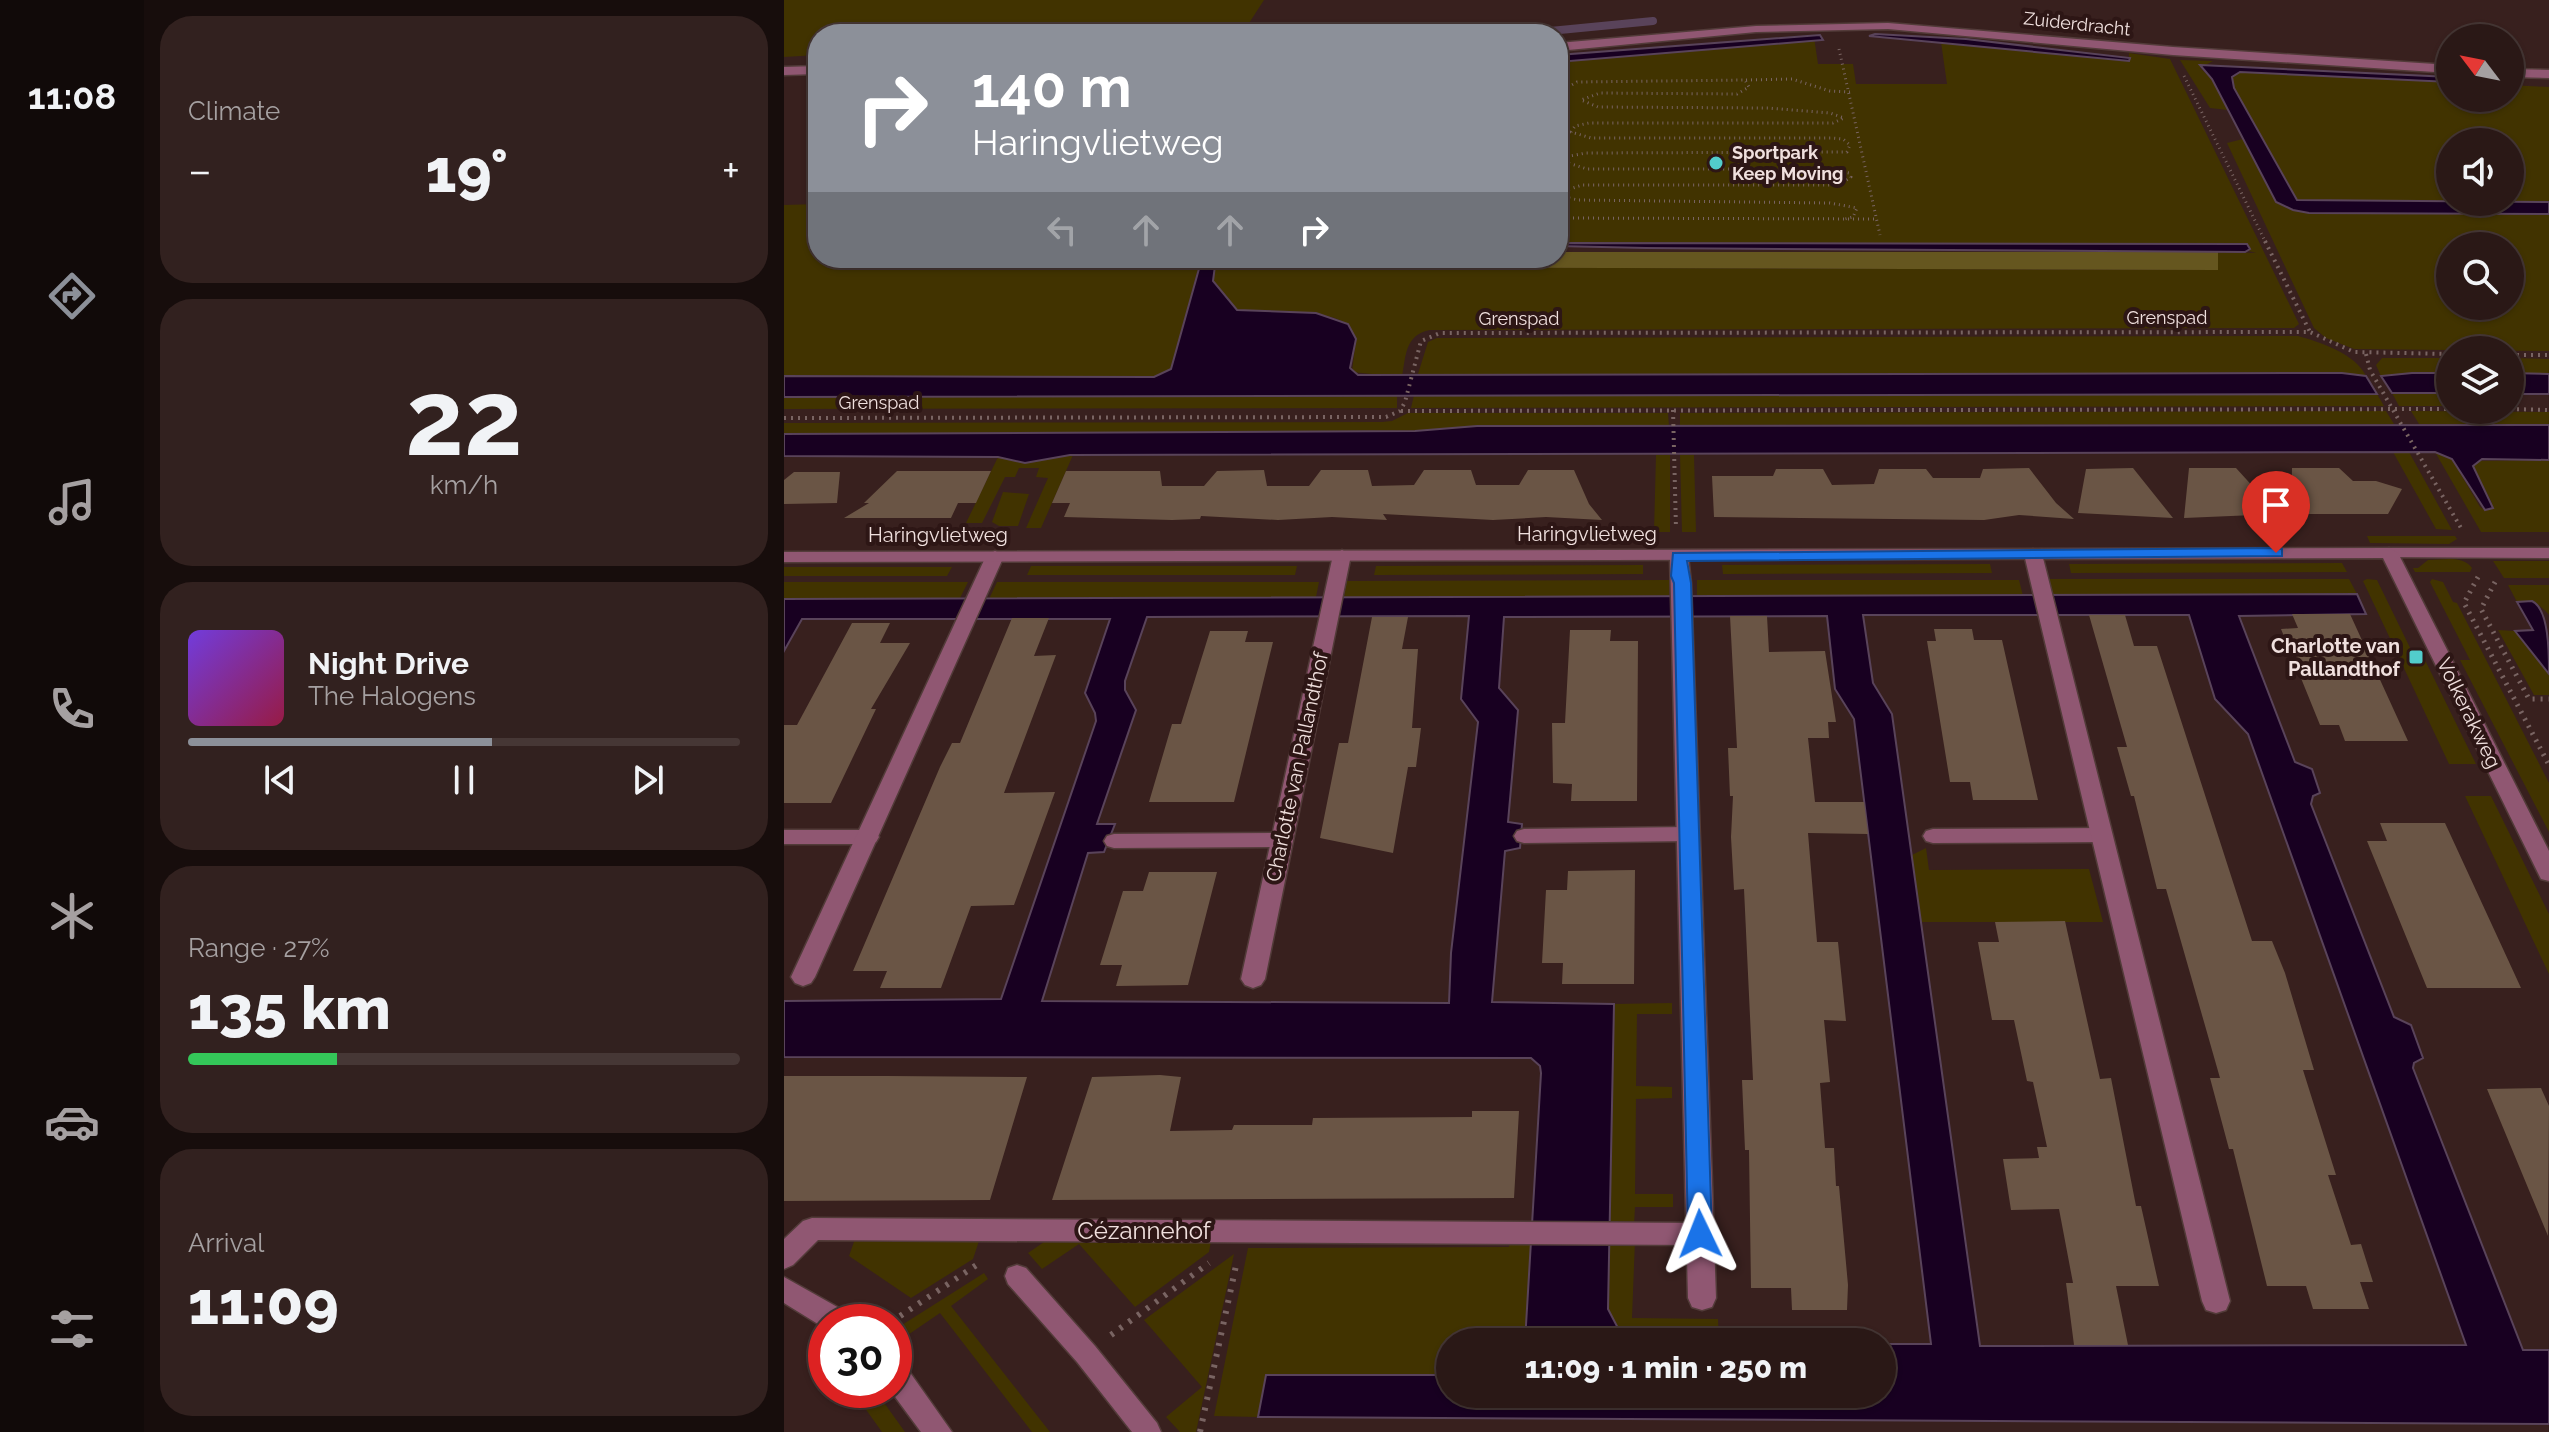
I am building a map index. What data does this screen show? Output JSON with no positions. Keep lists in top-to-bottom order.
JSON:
{
  "streets": {
    "street": [
      "Zuiderdracht",
      "Haringvlietweg",
      "Volkerakweg",
      "Charlotte van Pallandthof",
      "Cézannehof"
    ],
    "path": ["Grenspad"]
  },
  "crossings": [
    ["Haringvlietweg", "Volkerakweg"],
    ["Haringvlietweg", "Charlotte van Pallandthof"]
  ],
  "places": {
    "other": ["Sportpark Keep Moving"],
    "transit": ["Charlotte van Pallandthof"]
  },
  "north": "top left",
  "page": {
    "tabs": "11:08",
    "tile": [
      "Climate",
      ["22", "km/h"],
      ["Range · 27%", "135 km"],
      ["Arrival", "11:09"]
    ],
    "turn": ["140 m", "Haringvlietweg"],
    "heat": ["−", "19°", "+"],
    "song": ["Night Drive", "The Halogens"],
    "limit": "30",
    "trip": "11:09 · 1 min · 250 m"
  }
}
